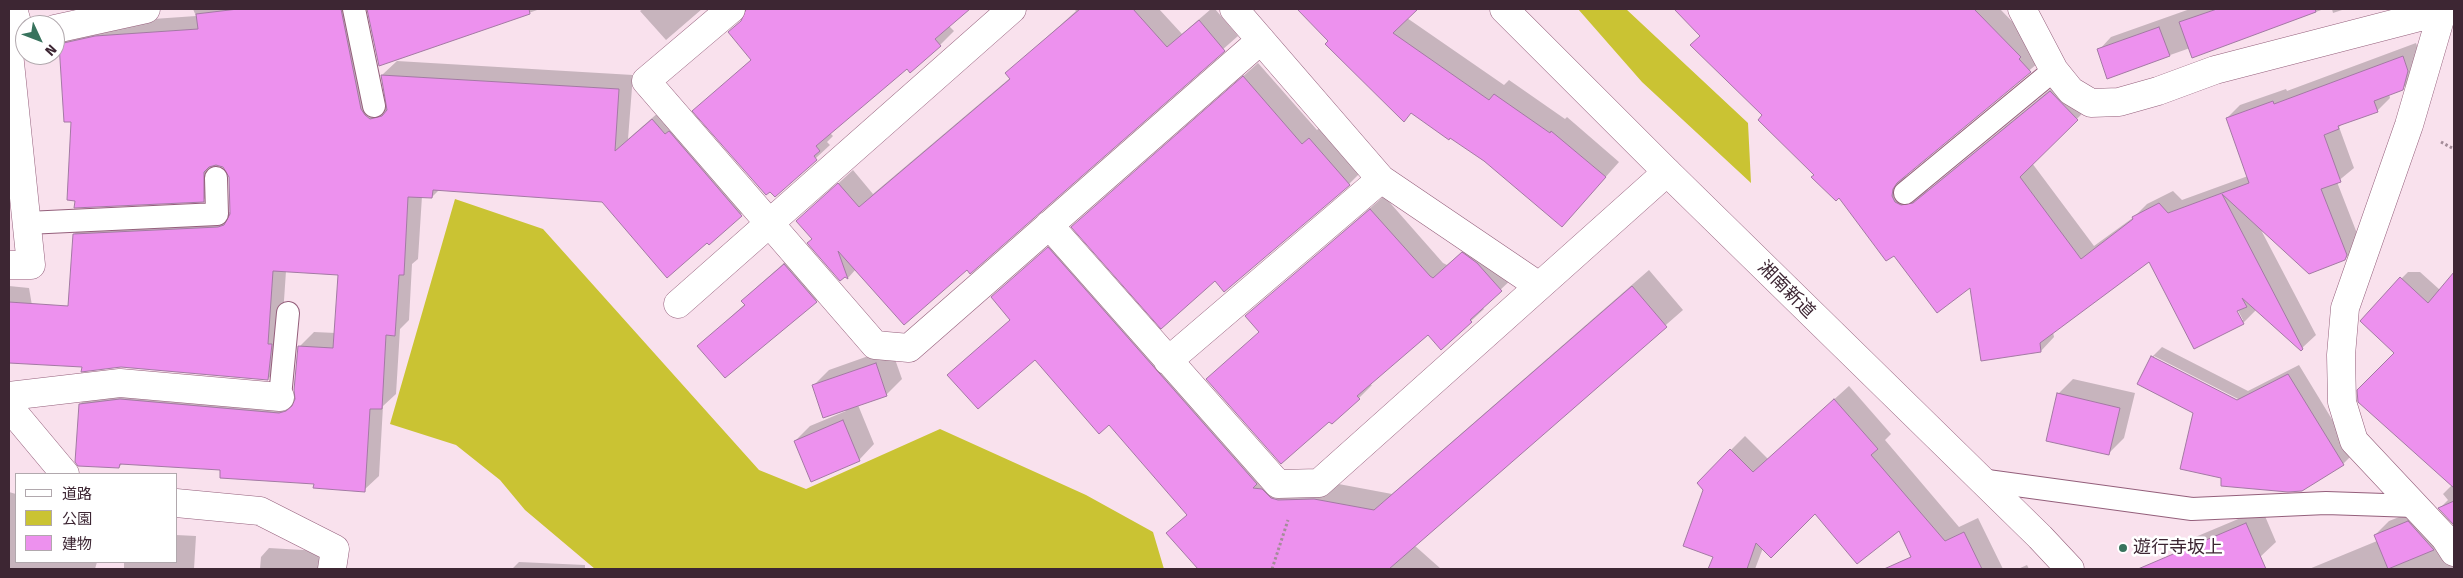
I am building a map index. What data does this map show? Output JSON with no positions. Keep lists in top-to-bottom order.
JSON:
{
  "streets": {
    "street": ["湘南新道"]
  },
  "places": ["遊行寺坂上"],
  "legend": ["道路", "公園", "建物"],
  "north": "bottom right"
}
